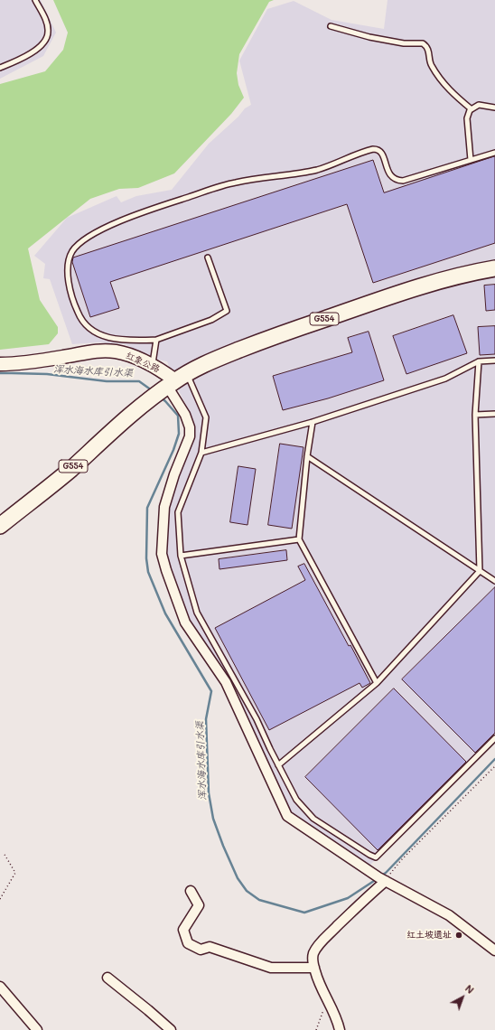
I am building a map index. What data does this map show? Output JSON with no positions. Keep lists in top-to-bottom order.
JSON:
{
  "streets": {
    "highway": ["G554"],
    "main road": ["红象公路"]
  },
  "crossings": [
    ["G554", "红象公路"]
  ],
  "water": ["浑水海水库引水渠"],
  "places": ["红土坡遗址"],
  "north": "top right"
}
